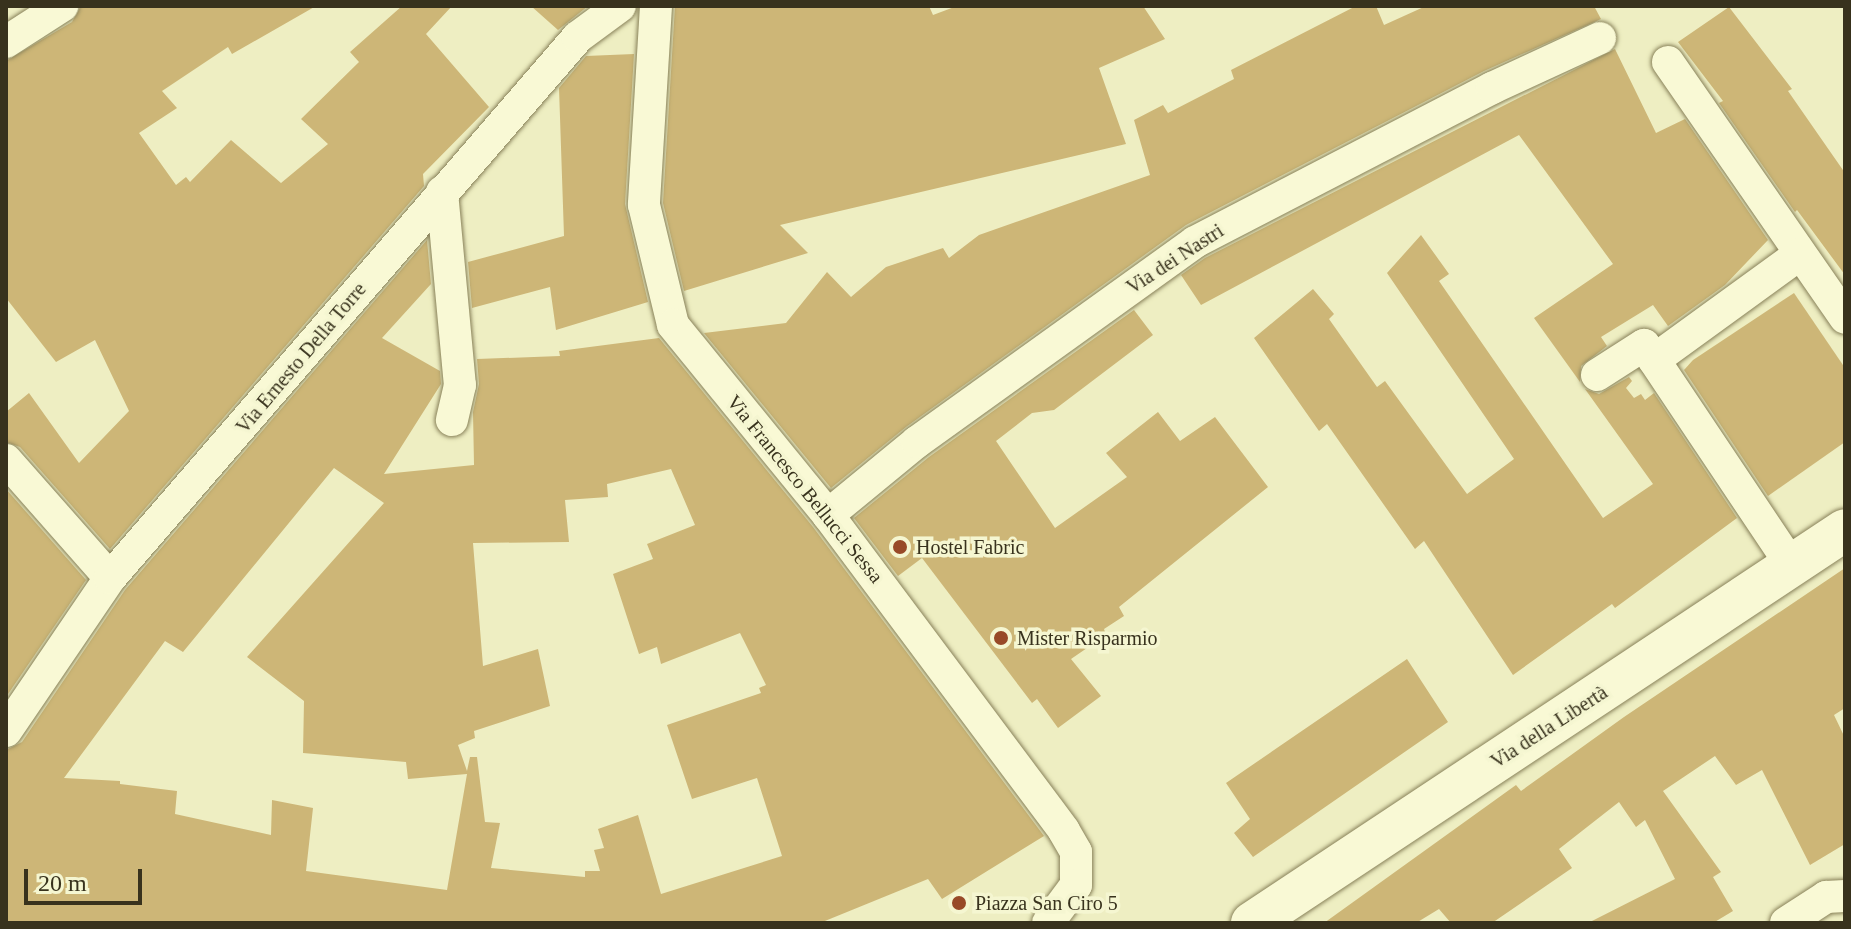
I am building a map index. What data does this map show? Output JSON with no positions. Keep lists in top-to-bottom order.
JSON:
{
  "streets": {
    "street": [
      "Via dei Nastri",
      "Via Ernesto Della Torre",
      "Via Francesco Bellucci Sessa",
      "Via della Libertà"
    ]
  },
  "crossings": [
    ["Via dei Nastri", "Via Francesco Bellucci Sessa"]
  ],
  "places": ["Hostel Fabric", "Mister Risparmio", "Piazza San Ciro 5"],
  "scale_bar": "20 m"
}
